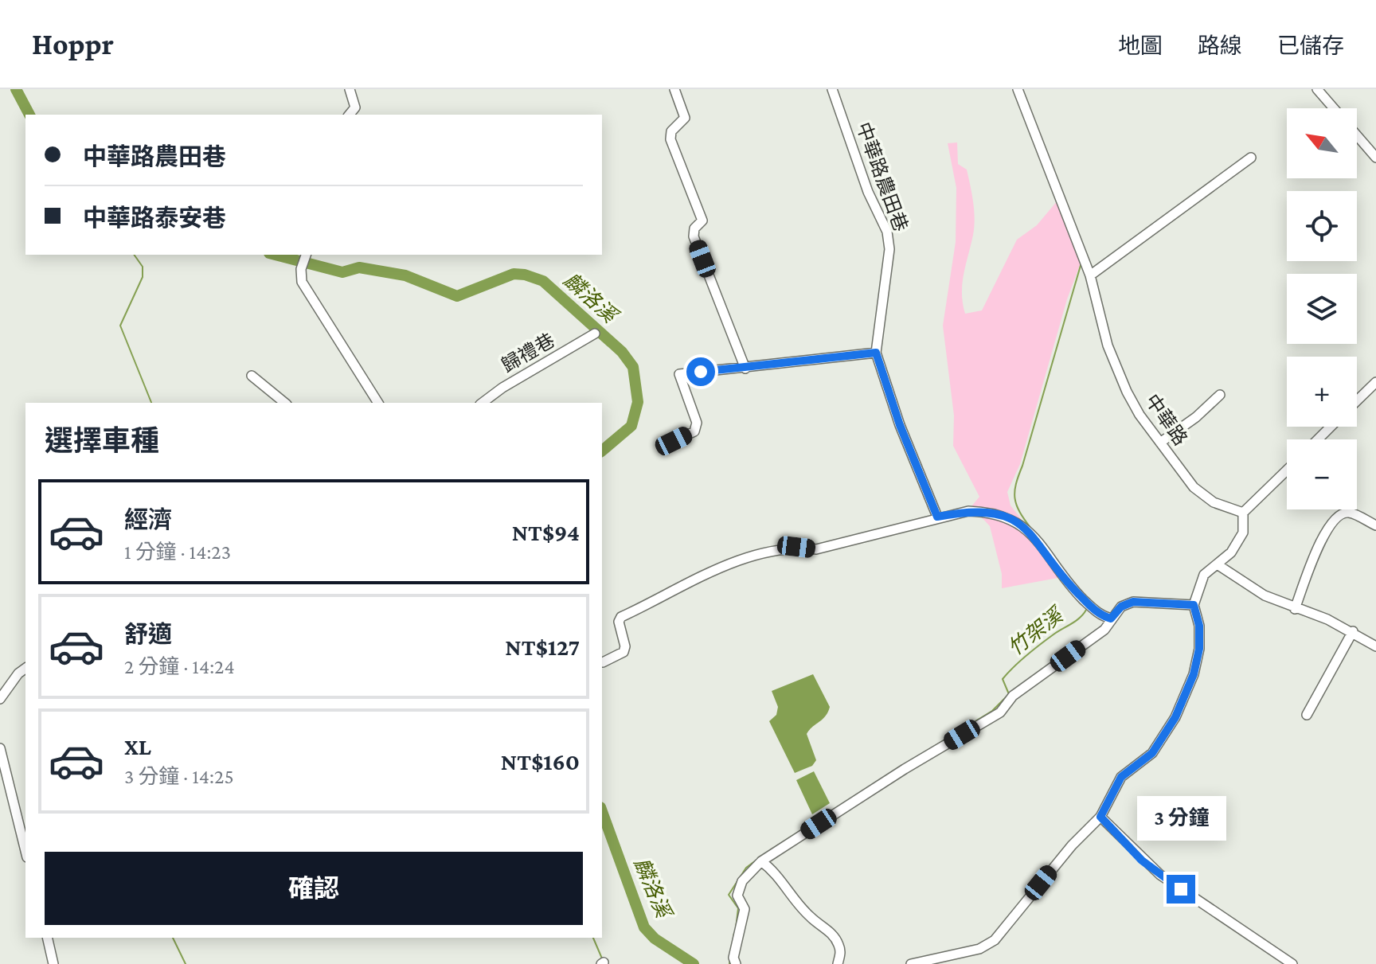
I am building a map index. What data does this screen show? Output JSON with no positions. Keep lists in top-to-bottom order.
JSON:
{
  "streets": {
    "street": ["中華路農田巷", "歸禮巷", "中華路"]
  },
  "water": ["麟洛溪", "竹架溪"],
  "north": "top left",
  "page": {
    "header": "Hoppr",
    "nav": ["地圖", "路線", "已儲存"],
    "map_buttons": ["+", "−"],
    "banner": ["中華路農田巷", "中華路泰安巷"],
    "heading": "選擇車種",
    "list": [
      {
        "name": "經濟",
        "note": "1 分鐘 · 14:23",
        "value": "NT$94"
      },
      {
        "name": "舒適",
        "note": "2 分鐘 · 14:24",
        "value": "NT$127"
      },
      {
        "name": "XL",
        "note": "3 分鐘 · 14:25",
        "value": "NT$160"
      }
    ],
    "bubble": "3 分鐘",
    "buttons": "確認"
  }
}
